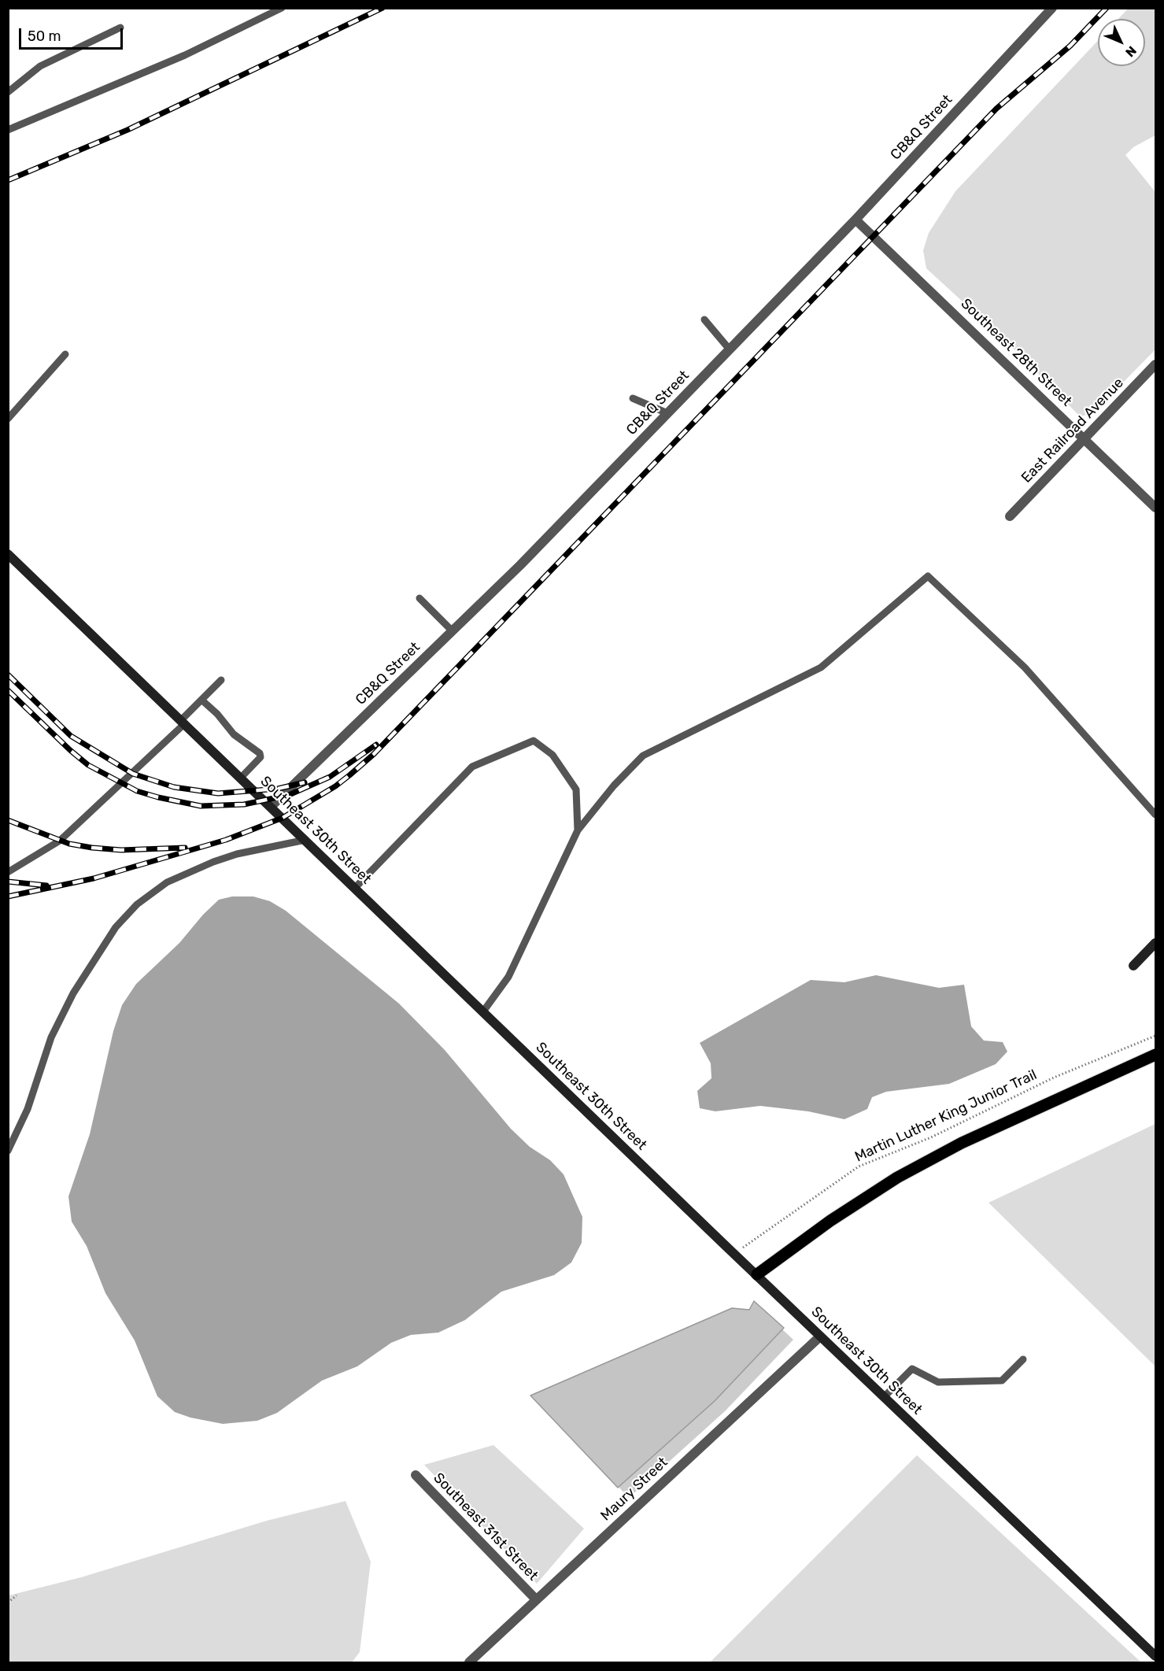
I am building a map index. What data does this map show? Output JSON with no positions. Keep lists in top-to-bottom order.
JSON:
{
  "streets": {
    "main road": ["Southeast 30th Street"],
    "street": [
      "CB&Q Street",
      "Southeast 28th Street",
      "East Railroad Avenue",
      "Maury Street",
      "Southeast 31st Street"
    ],
    "path": ["Martin Luther King Junior Trail"]
  },
  "crossings": [
    ["CB&Q Street", "Southeast 28th Street"],
    ["CB&Q Street", "Southeast 30th Street"],
    ["Southeast 28th Street", "East Railroad Avenue"],
    ["Southeast 30th Street", "Martin Luther King Junior Trail"],
    ["Southeast 30th Street", "Maury Street"],
    ["Maury Street", "Southeast 31st Street"]
  ],
  "scale_bar": "50 m",
  "north": "bottom right"
}
